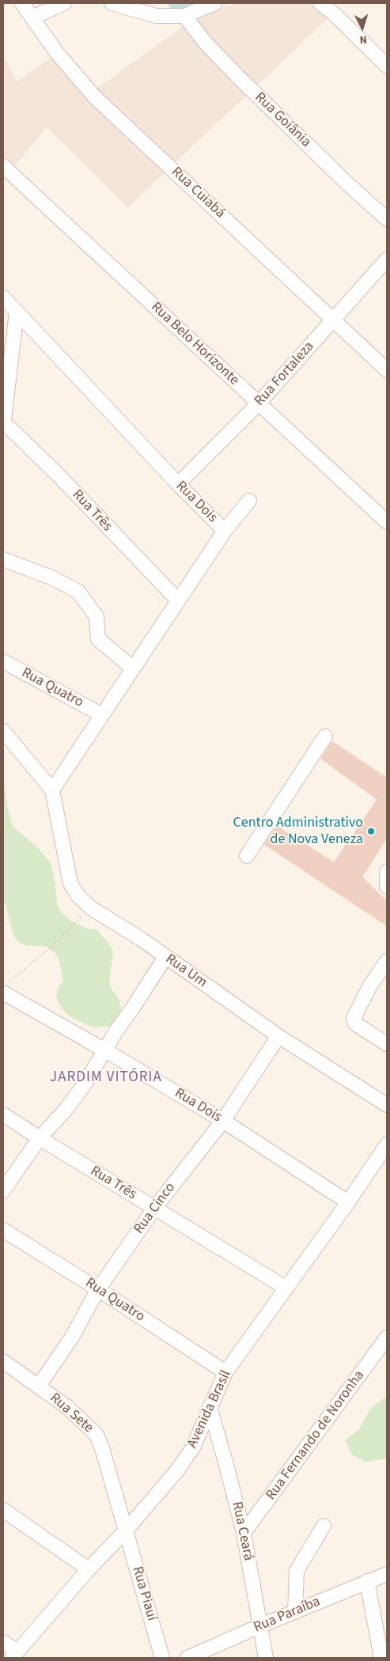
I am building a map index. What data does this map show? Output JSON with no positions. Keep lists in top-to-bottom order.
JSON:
{
  "streets": {
    "street": [
      "Rua Goiânia",
      "Rua Cuiabá",
      "Rua Belo Horizonte",
      "Rua Fortaleza",
      "Rua Dois",
      "Rua Três",
      "Rua Quatro",
      "Rua Um",
      "Rua Cinco",
      "Avenida Brasil",
      "Rua Sete",
      "Rua Fernando de Noronha",
      "Rua Ceará",
      "Rua Piauí",
      "Rua Paraíba"
    ]
  },
  "crossings": [
    ["Rua Cuiabá", "Rua Fortaleza"],
    ["Rua Belo Horizonte", "Rua Fortaleza"],
    ["Rua Fortaleza", "Rua Dois"],
    ["Rua Dois", "Rua Três"],
    ["Rua Dois", "Rua Quatro"],
    ["Rua Dois", "Rua Um"],
    ["Rua Dois", "Rua Cinco"],
    ["Rua Dois", "Avenida Brasil"],
    ["Rua Três", "Rua Cinco"],
    ["Rua Três", "Avenida Brasil"],
    ["Rua Quatro", "Rua Cinco"],
    ["Rua Quatro", "Avenida Brasil"],
    ["Rua Um", "Rua Cinco"],
    ["Rua Cinco", "Rua Sete"],
    ["Avenida Brasil", "Rua Sete"],
    ["Avenida Brasil", "Rua Ceará"],
    ["Avenida Brasil", "Rua Piauí"],
    ["Rua Sete", "Rua Piauí"],
    ["Rua Fernando de Noronha", "Rua Ceará"],
    ["Rua Ceará", "Rua Paraíba"]
  ],
  "districts": ["JARDIM VITÓRIA"],
  "places": ["Centro Administrativo de Nova Veneza"],
  "north": "bottom"
}
